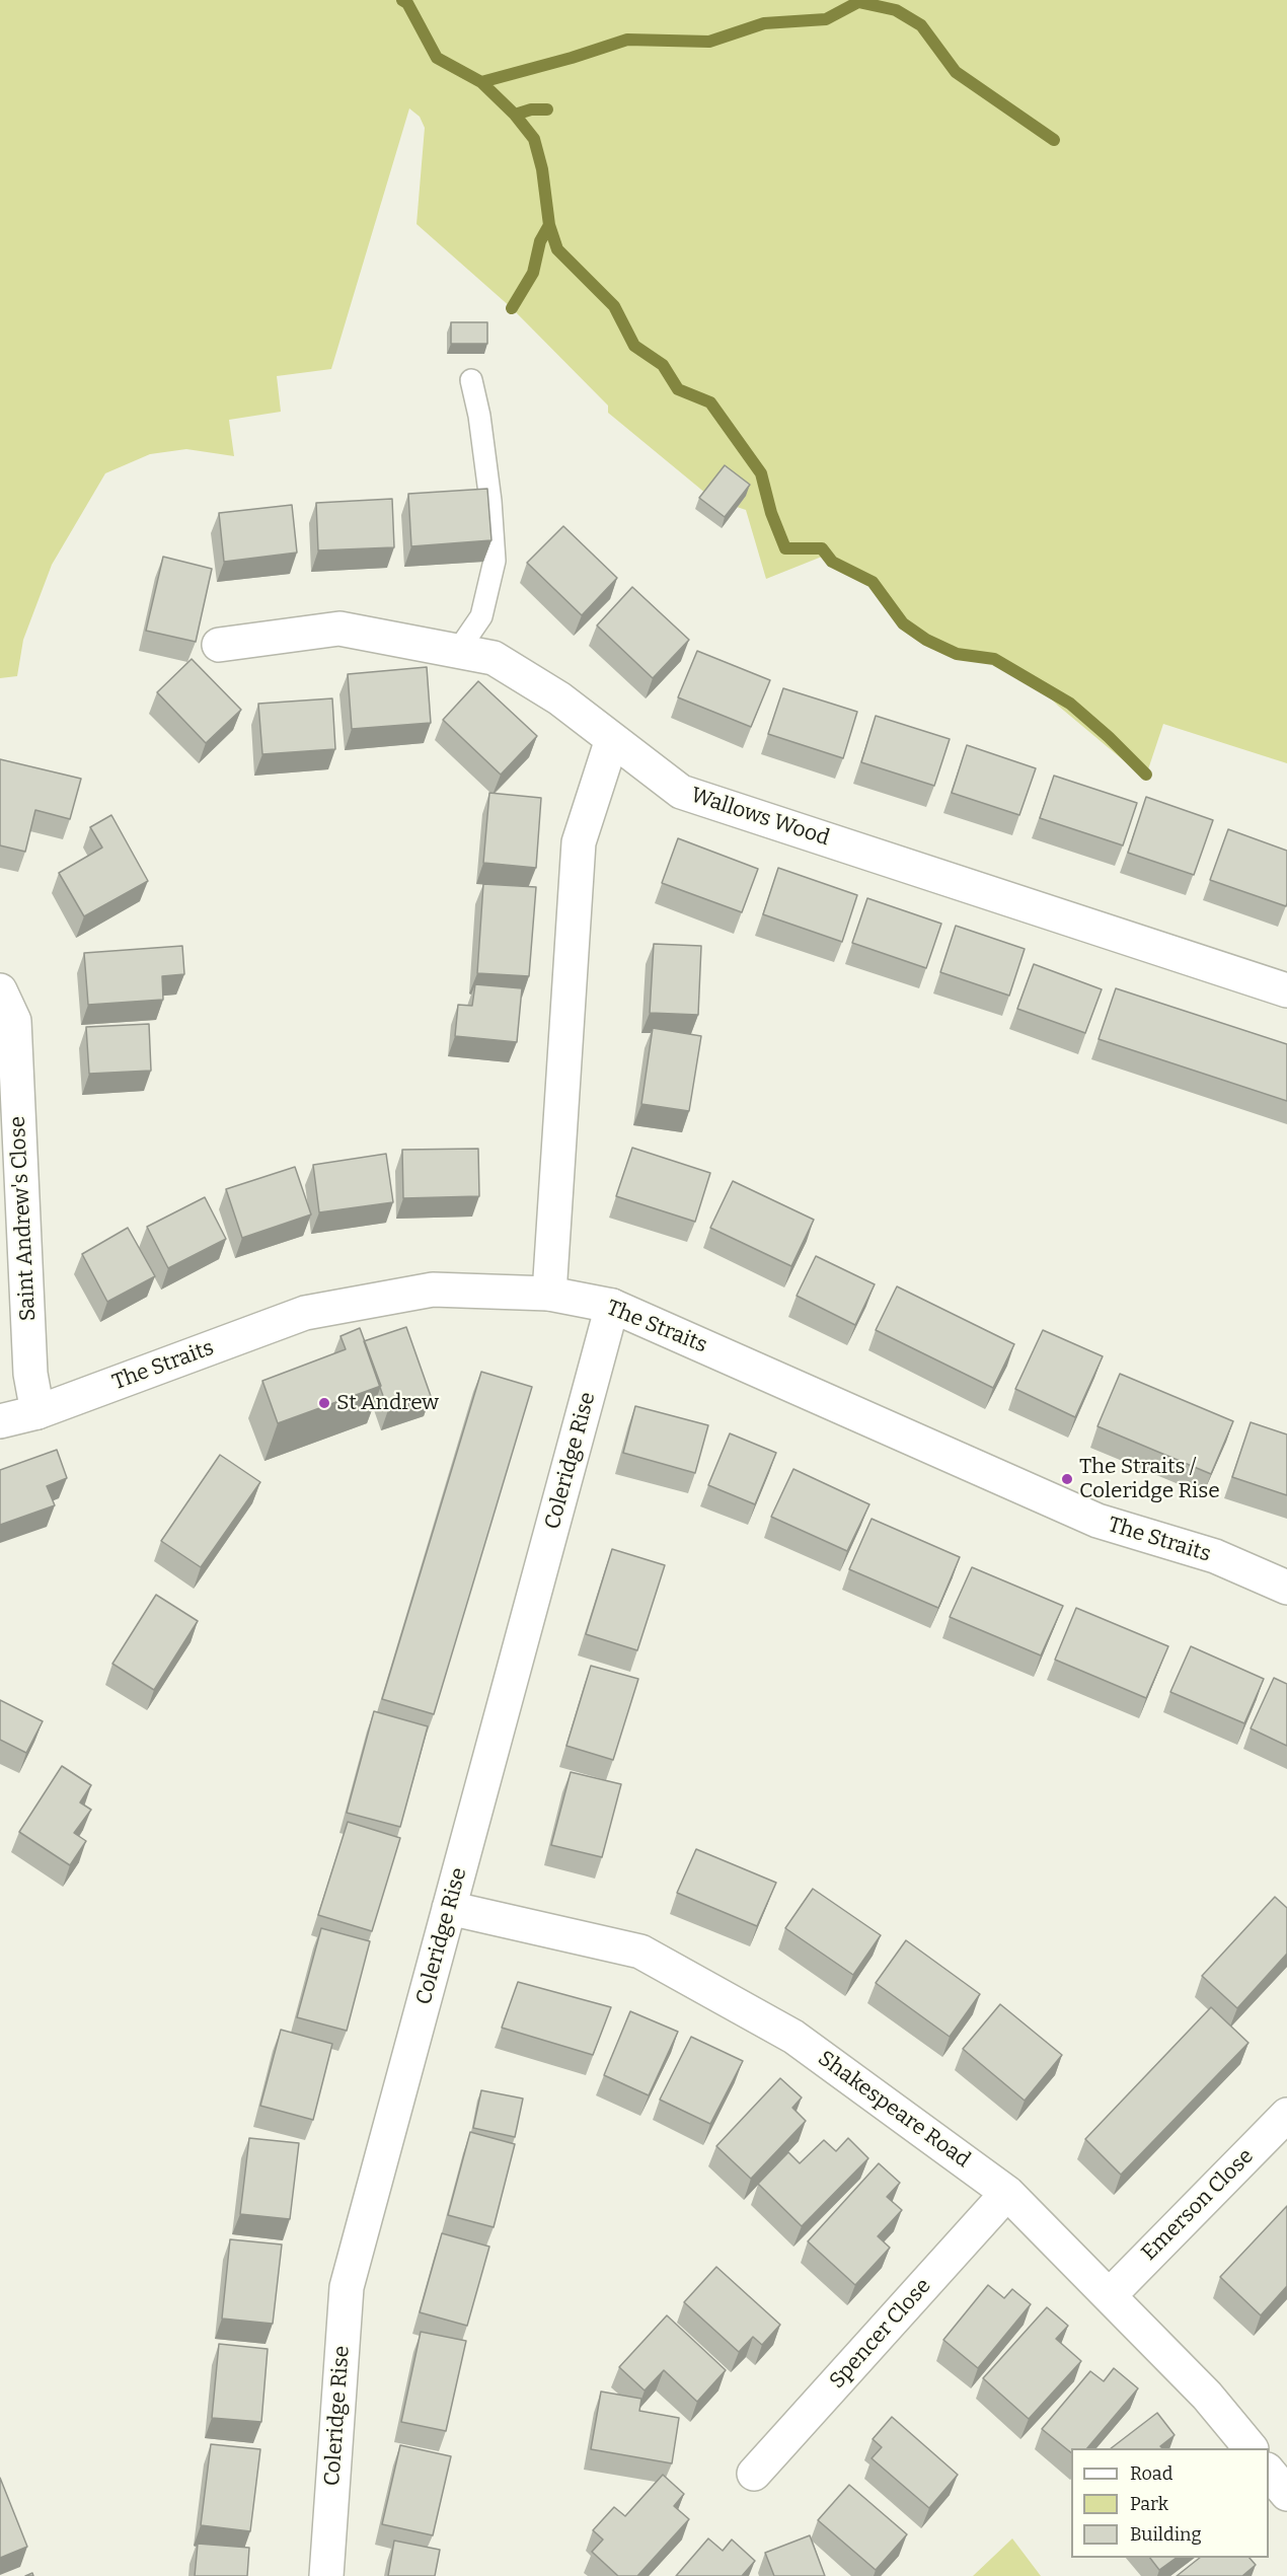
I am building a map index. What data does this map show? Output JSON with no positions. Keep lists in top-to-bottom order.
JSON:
{
  "streets": {
    "street": [
      "Wallows Wood",
      "Saint Andrew's Close",
      "The Straits",
      "Coleridge Rise",
      "Shakespeare Road",
      "Emerson Close",
      "Spencer Close"
    ]
  },
  "crossings": [
    ["Saint Andrew's Close", "The Straits"],
    ["The Straits", "Coleridge Rise"],
    ["Coleridge Rise", "Shakespeare Road"],
    ["Shakespeare Road", "Emerson Close"],
    ["Shakespeare Road", "Spencer Close"]
  ],
  "places": ["St Andrew", "The Straits / Coleridge Rise"],
  "legend": ["Road", "Park", "Building"]
}
